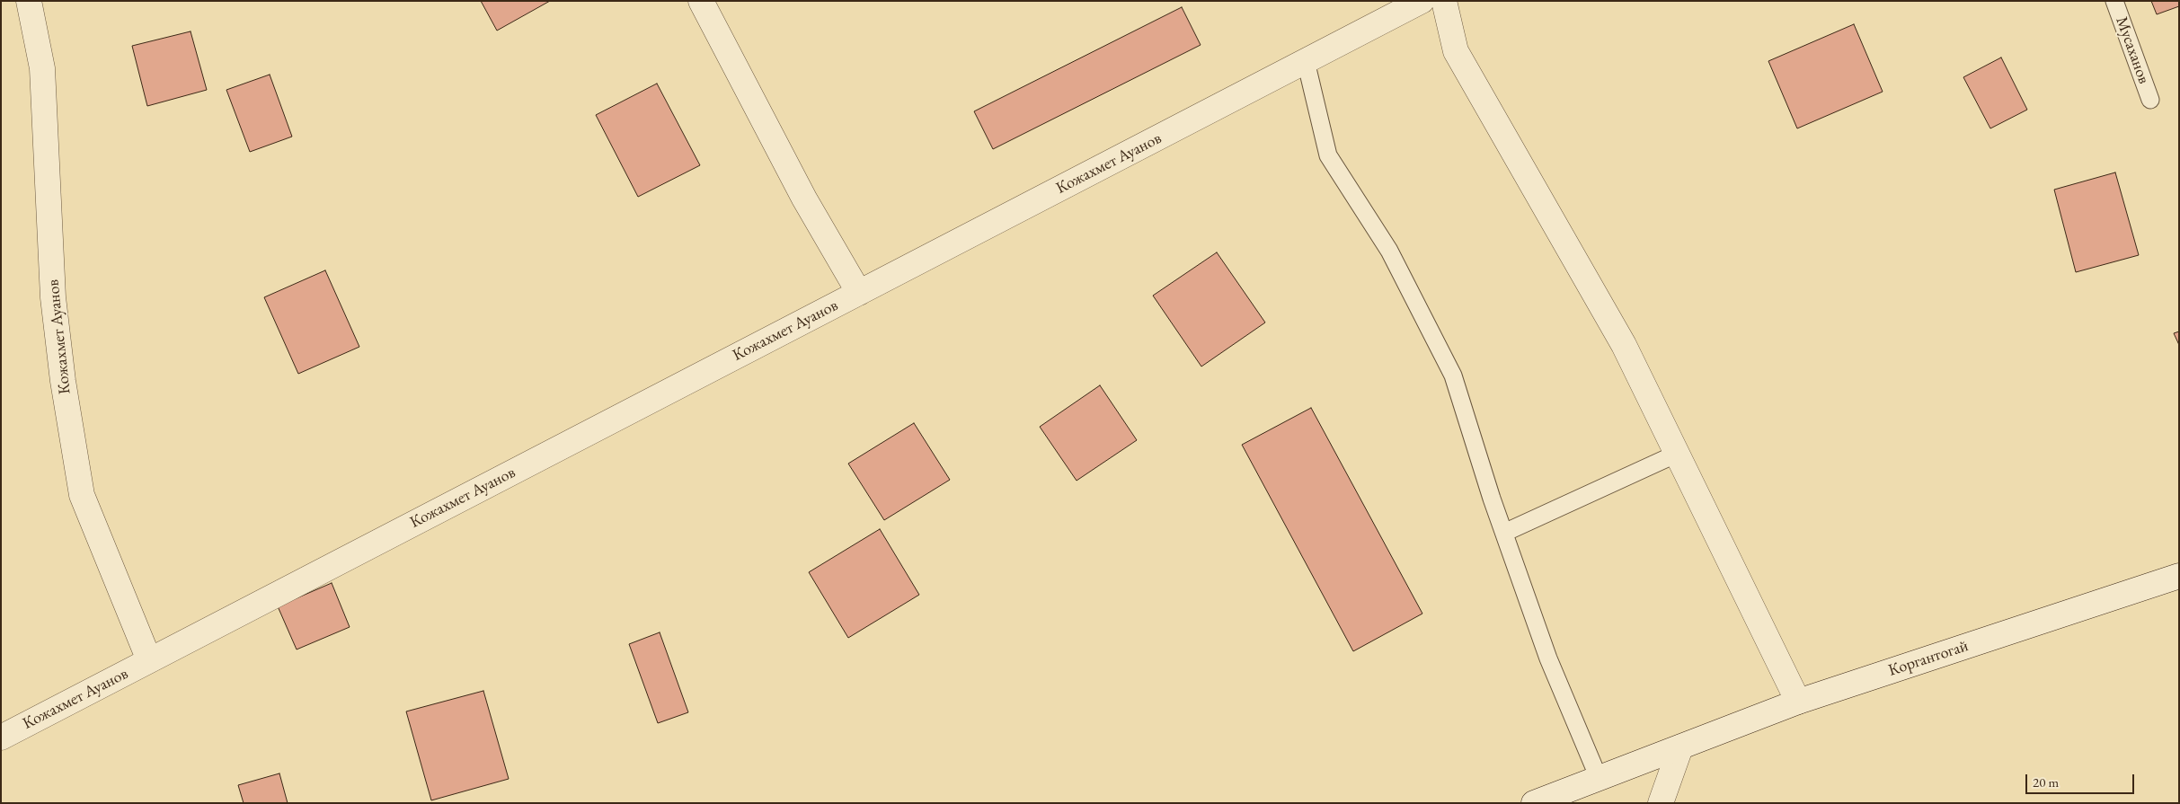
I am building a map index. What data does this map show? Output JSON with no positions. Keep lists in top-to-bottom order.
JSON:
{
  "streets": {
    "street": ["Кожахмет Ауанов", "Коргантогай"],
    "lane": ["Мусаханов"]
  },
  "scale_bar": "20 m"
}
